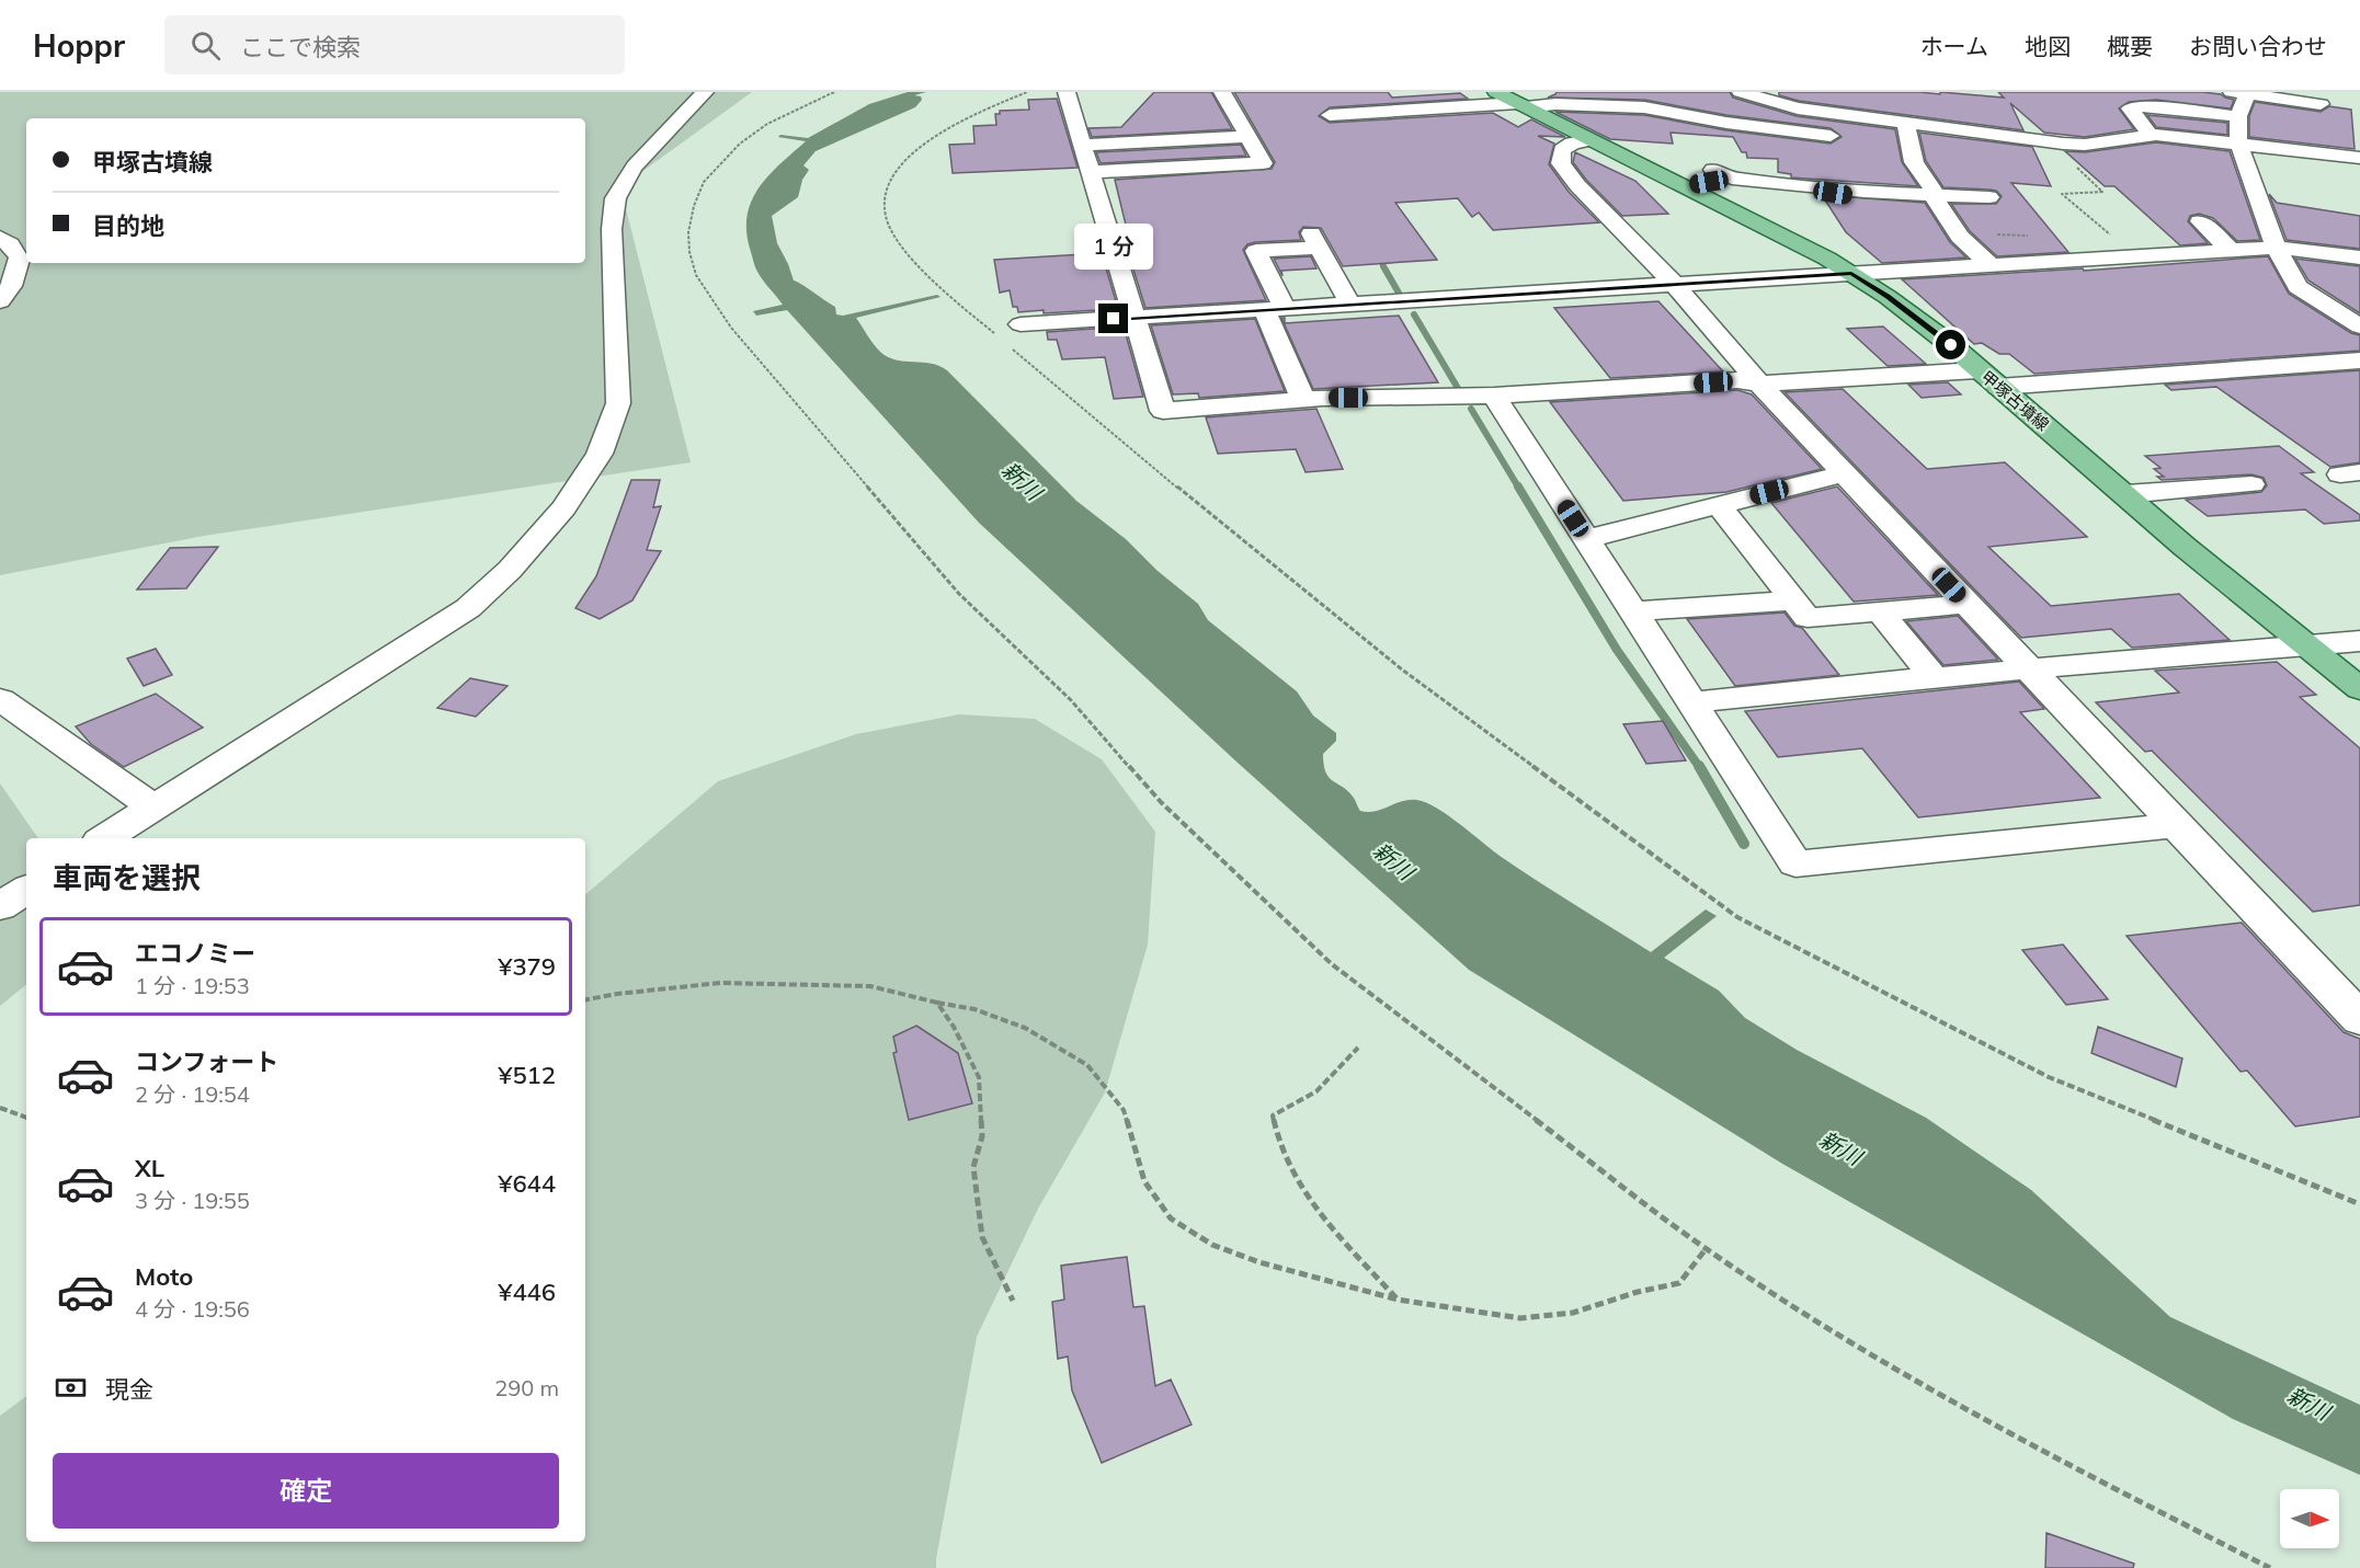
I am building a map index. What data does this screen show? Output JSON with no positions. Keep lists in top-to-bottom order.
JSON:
{
  "streets": {
    "main road": ["甲塚古墳線"]
  },
  "water": ["新川"],
  "north": "right",
  "page": {
    "header": "Hoppr",
    "search": "ここで検索",
    "nav": [
      "ホーム",
      "地図",
      "概要",
      "お問い合わせ"
    ],
    "banner": ["甲塚古墳線", "目的地"],
    "bubble": "1 分",
    "heading": "車両を選択",
    "list": [
      {
        "name": "エコノミー",
        "note": "1 分 · 19:53",
        "value": "¥379"
      },
      {
        "name": "コンフォート",
        "note": "2 分 · 19:54",
        "value": "¥512"
      },
      {
        "name": "XL",
        "note": "3 分 · 19:55",
        "value": "¥644"
      },
      {
        "name": "Moto",
        "note": "4 分 · 19:56",
        "value": "¥446"
      }
    ],
    "pay": ["現金", "290 m"],
    "buttons": "確定"
  }
}
